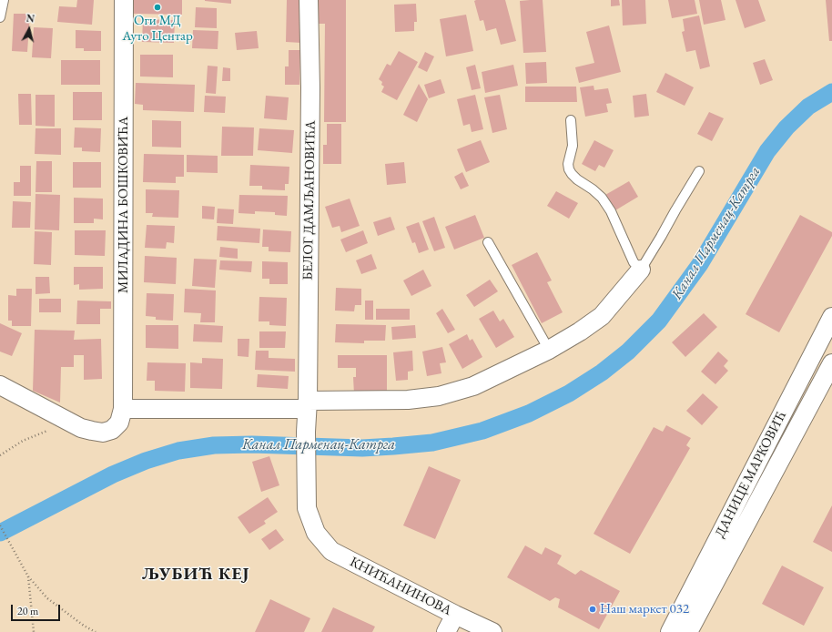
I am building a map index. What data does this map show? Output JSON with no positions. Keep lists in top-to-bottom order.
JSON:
{
  "streets": {
    "street": [
      "БЕЛОГ ДАМЉАНОВИЋА",
      "МИЛАДИНА БОШКОВИЋА",
      "ДАНИЦЕ МАРКОВИЋ",
      "КНИЋАНИНОВА"
    ]
  },
  "crossings": [
    ["БЕЛОГ ДАМЉАНОВИЋА", "КНИЋАНИНОВА"]
  ],
  "districts": ["ЉУБИЋ КЕЈ"],
  "water": ["Канал Парменац-Катрга"],
  "places": ["Оги МД Ауто Центар", "Наш маркет 032"],
  "scale_bar": "20 m",
  "north": "top"
}
